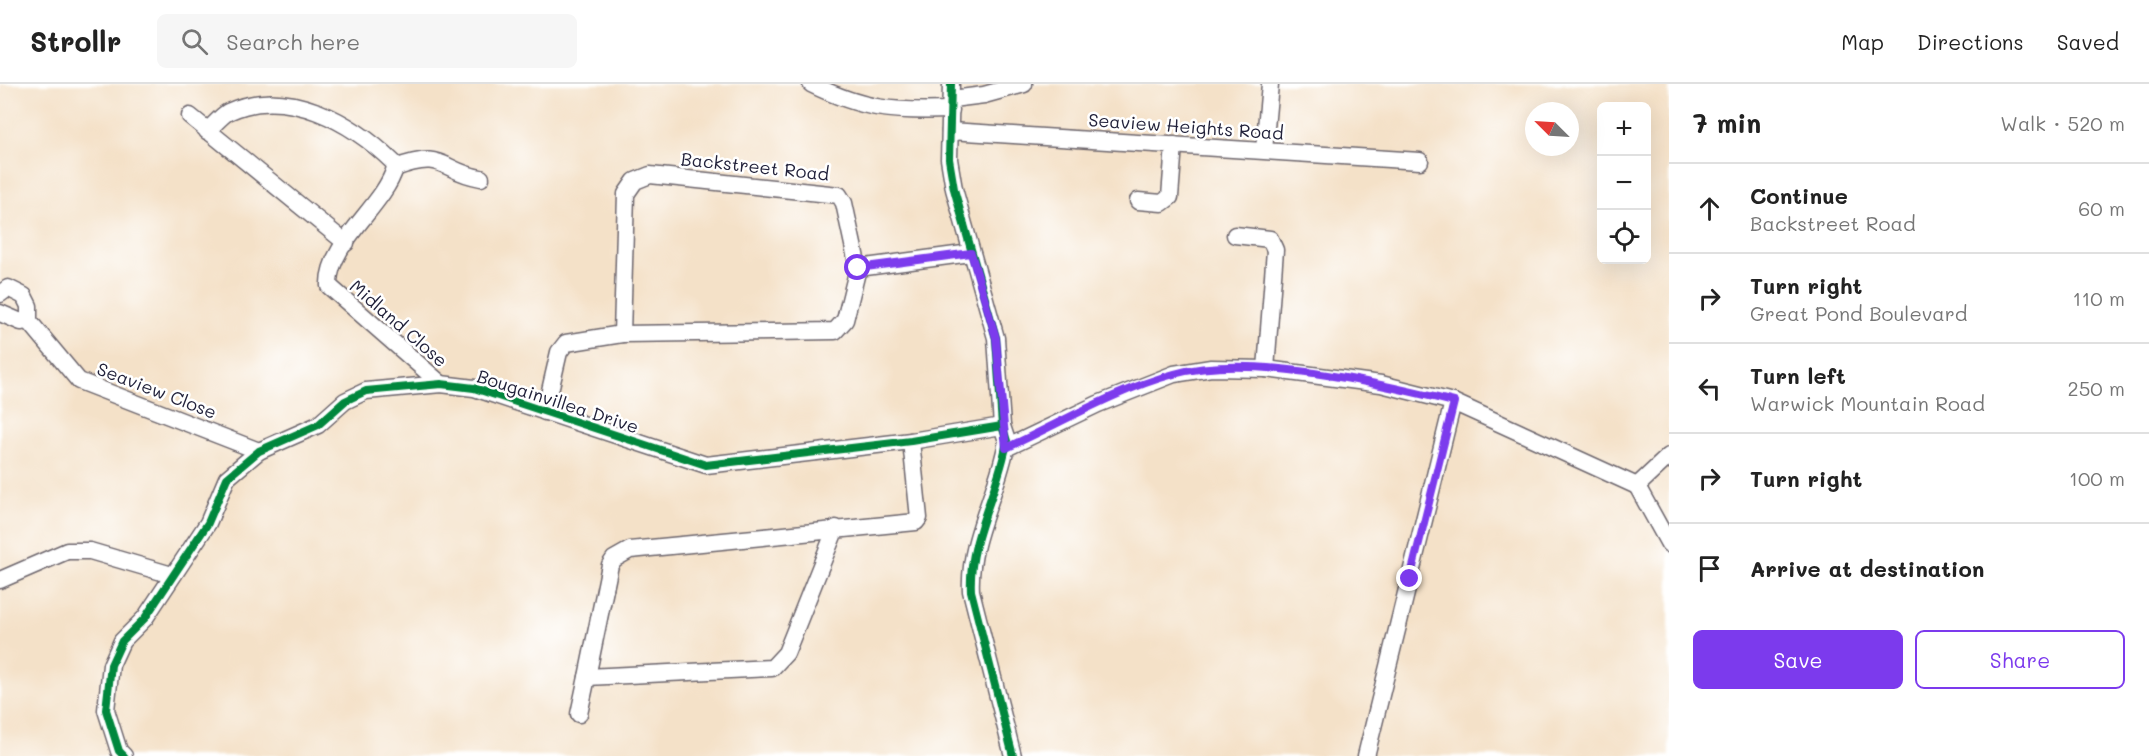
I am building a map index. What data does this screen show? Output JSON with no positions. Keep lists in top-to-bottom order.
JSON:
{
  "streets": {
    "street": [
      "Seaview Heights Road",
      "Backstreet Road",
      "Midland Close",
      "Seaview Close",
      "Bougainvillea Drive"
    ]
  },
  "crossings": [
    ["Midland Close", "Bougainvillea Drive"],
    ["Seaview Close", "Bougainvillea Drive"]
  ],
  "north": "top left",
  "page": {
    "header": "Strollr",
    "search": "Search here",
    "nav": ["Map", "Directions", "Saved"],
    "heading": ["7 min", "Walk · 520 m"],
    "map_buttons": ["+", "−"],
    "list": [
      ["Continue", "Backstreet Road", "60 m"],
      ["Turn right", "Great Pond Boulevard", "110 m"],
      ["Turn left", "Warwick Mountain Road", "250 m"],
      ["Turn right", "100 m"],
      "Arrive at destination"
    ],
    "buttons": ["Save", "Share"]
  }
}
